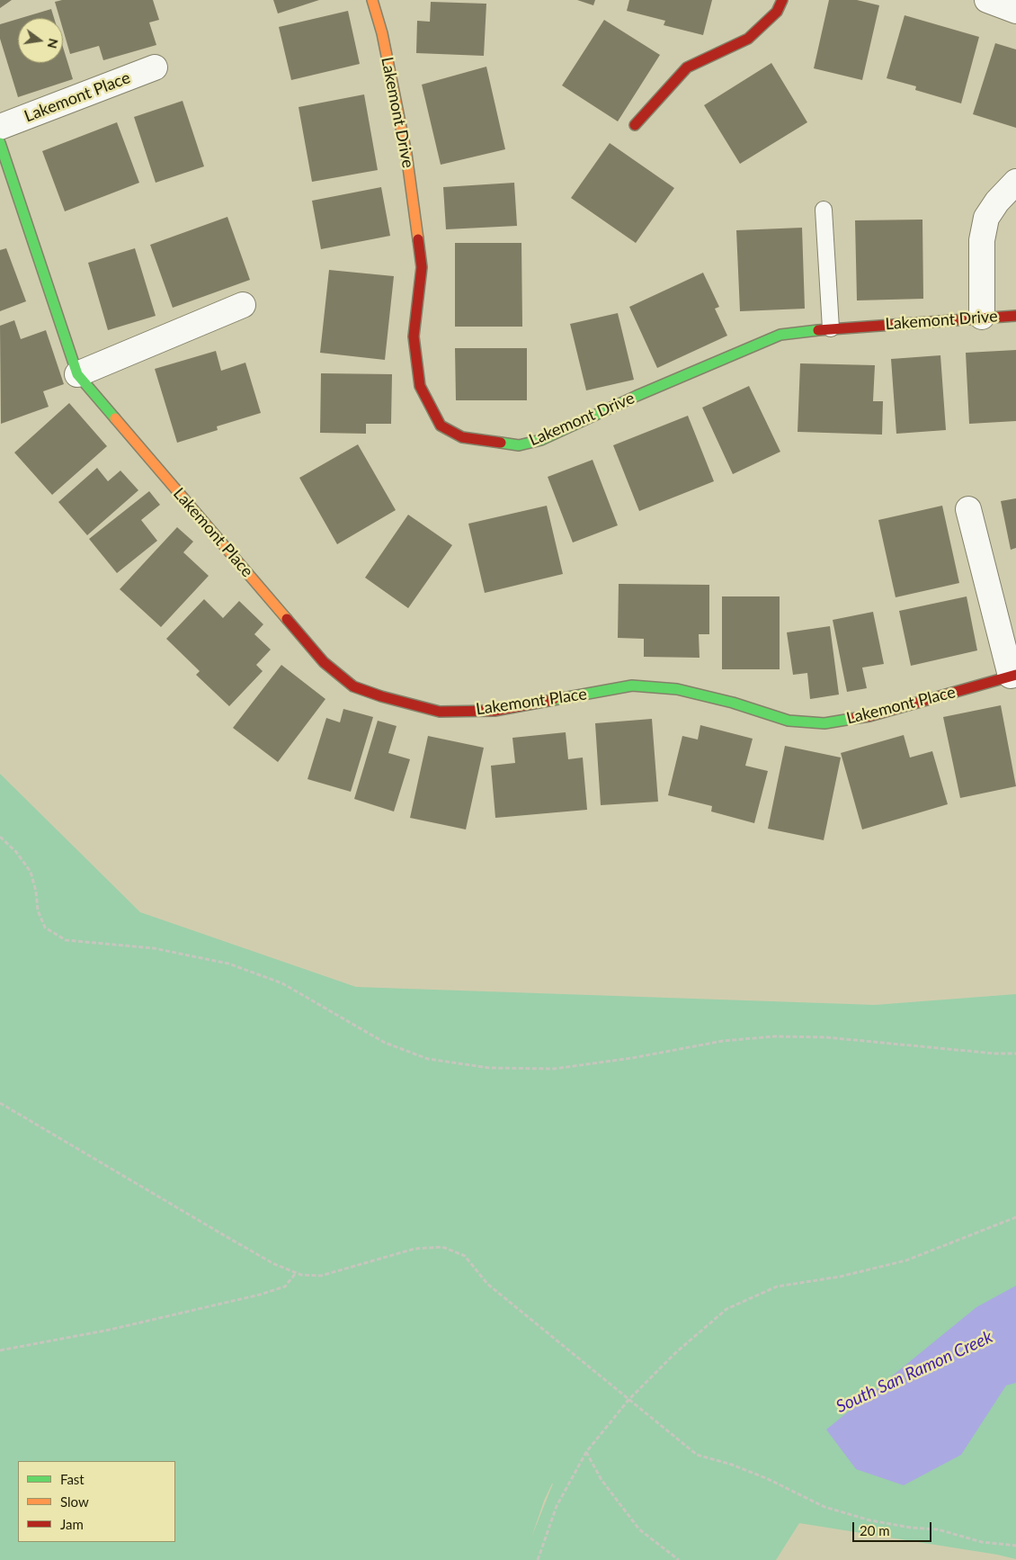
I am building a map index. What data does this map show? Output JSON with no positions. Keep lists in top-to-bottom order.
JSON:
{
  "streets": {
    "street": ["Lakemont Place", "Lakemont Drive"]
  },
  "water": ["South San Ramon Creek"],
  "legend": ["Fast", "Slow", "Jam"],
  "scale_bar": "20 m",
  "north": "right"
}
